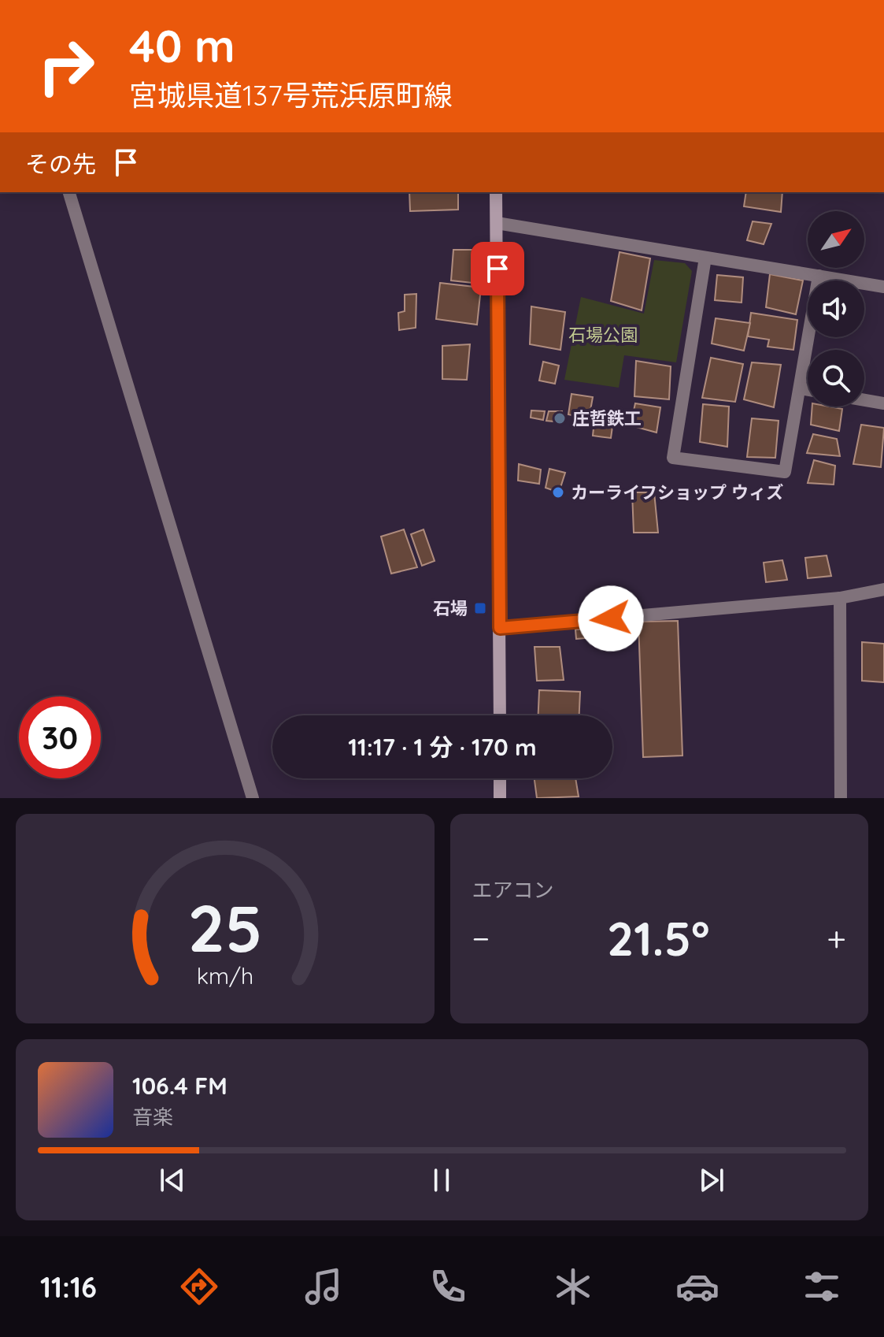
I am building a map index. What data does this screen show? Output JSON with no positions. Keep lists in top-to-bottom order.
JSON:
{
  "parks": ["石場公園"],
  "places": {
    "other": ["庄哲鉄工", "カーライフショップ ウィズ"],
    "transit": ["石場"]
  },
  "north": "top right",
  "page": {
    "turn": ["40 m", "宮城県道137号荒浜原町線"],
    "then": "その先",
    "limit": "30",
    "trip": "11:17 · 1 分 · 170 m",
    "tile": "エアコン",
    "heat": ["−", "21.5°", "+"],
    "song": ["106.4 FM", "音楽"],
    "tabs": "11:16",
    "gauge": ["25", "km/h"]
  }
}
